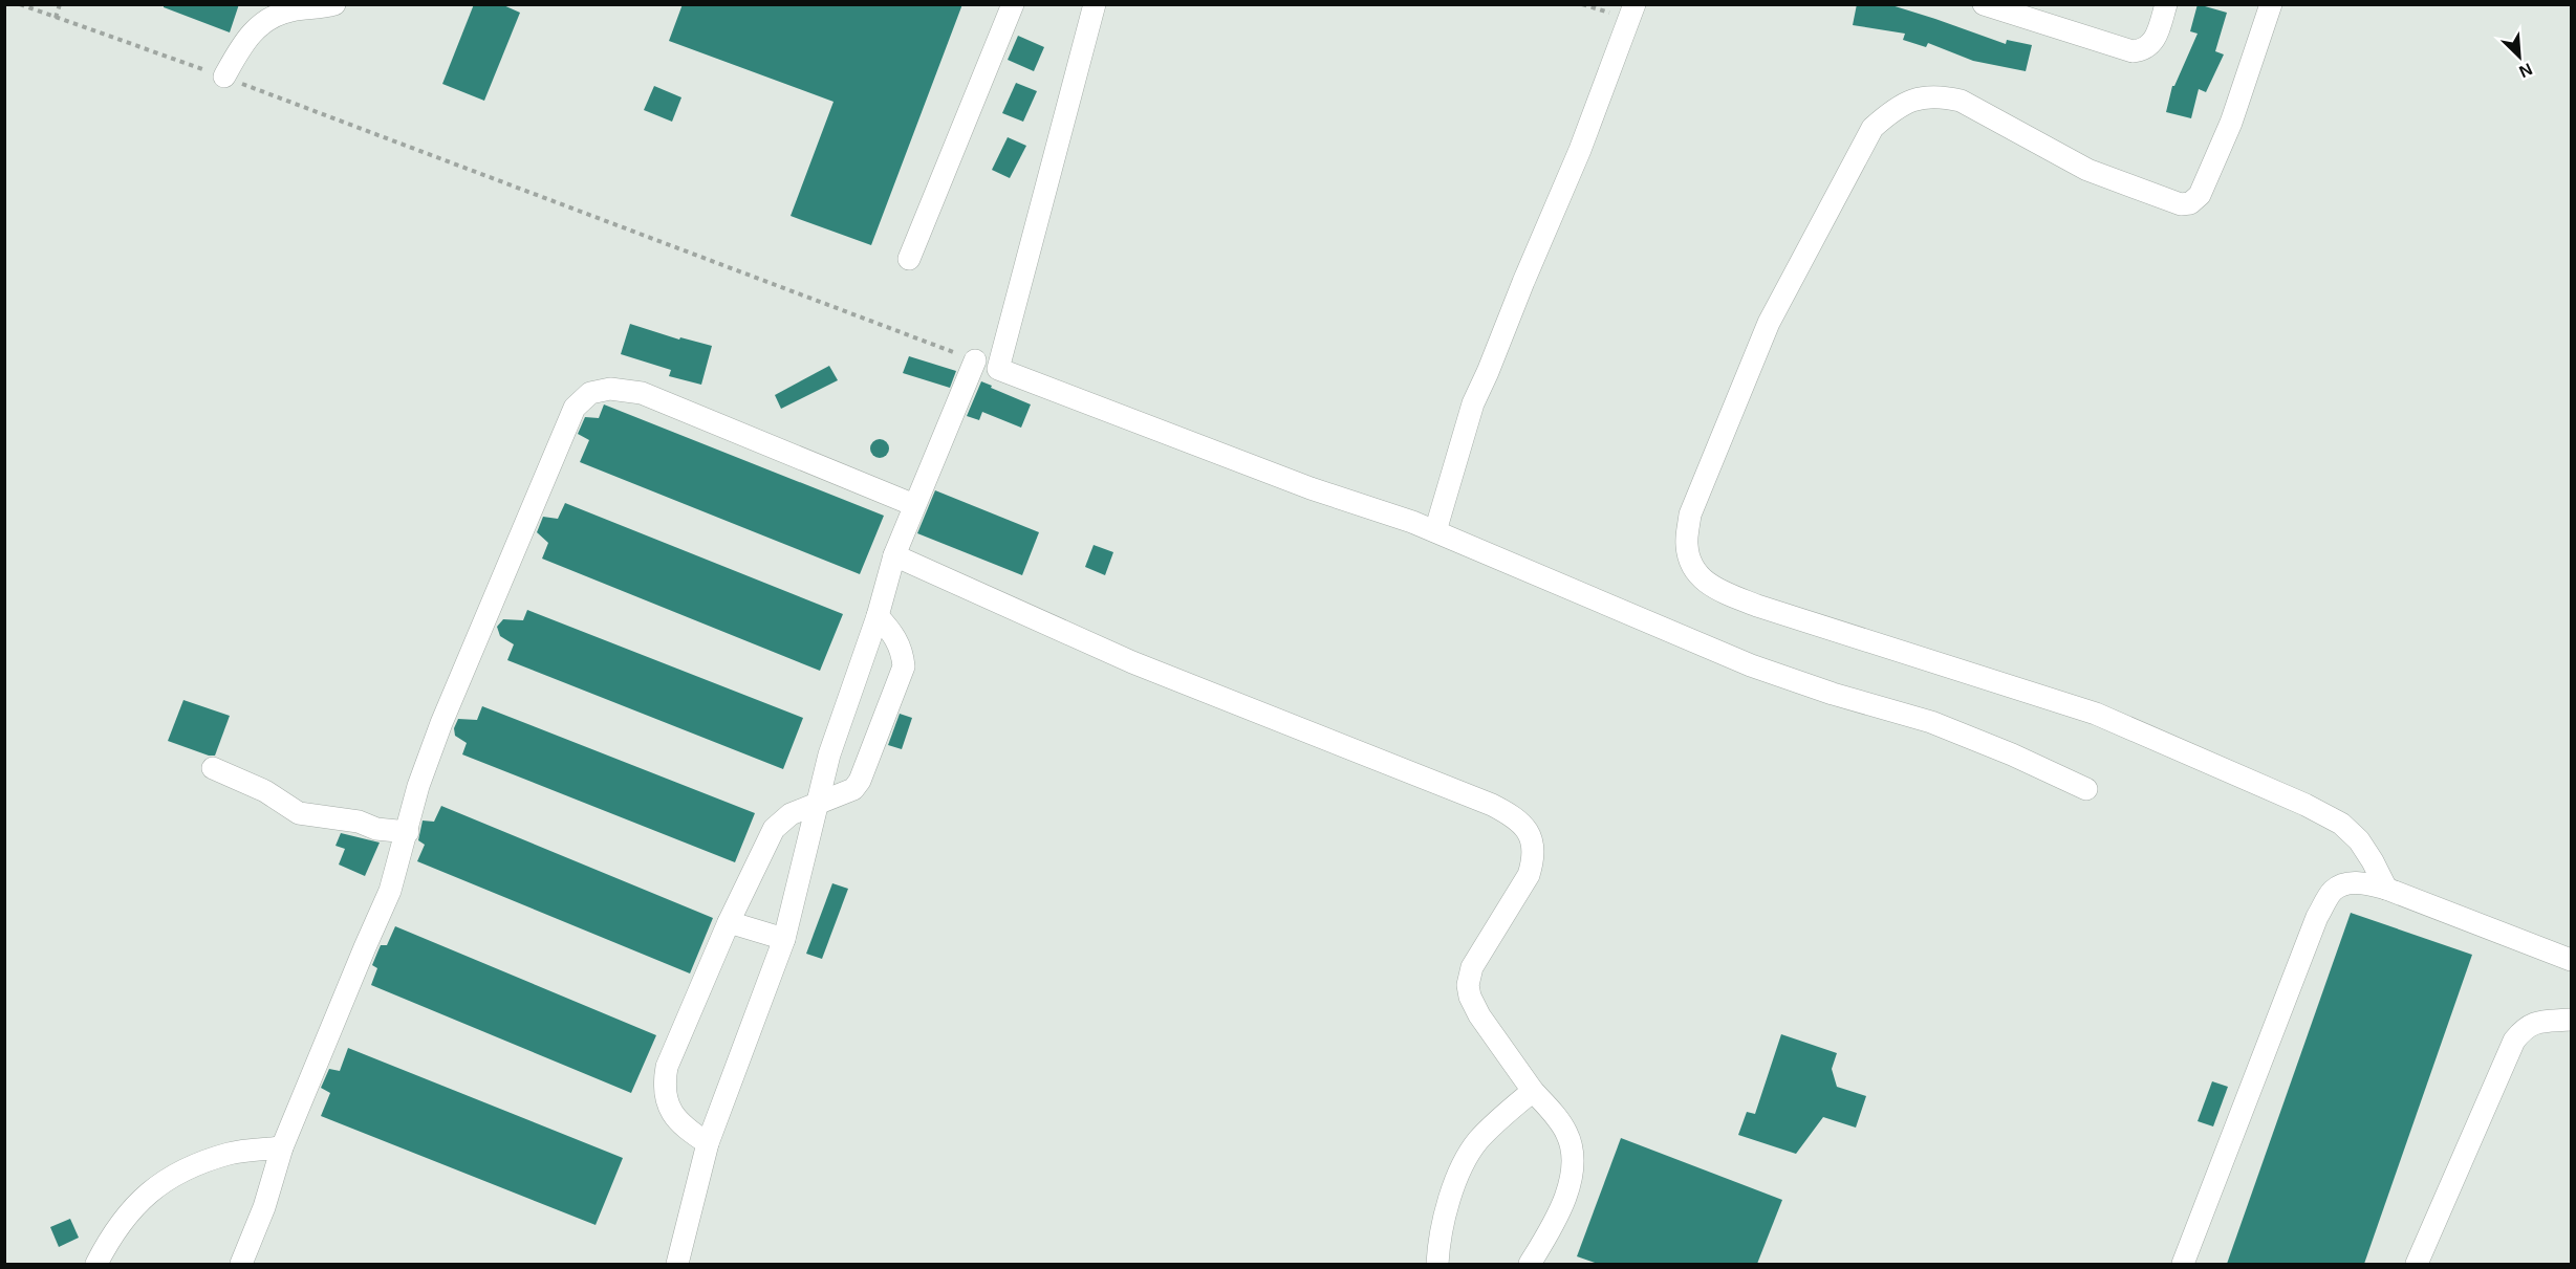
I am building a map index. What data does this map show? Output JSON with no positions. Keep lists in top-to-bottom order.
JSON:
{
  "north": "bottom right"
}
